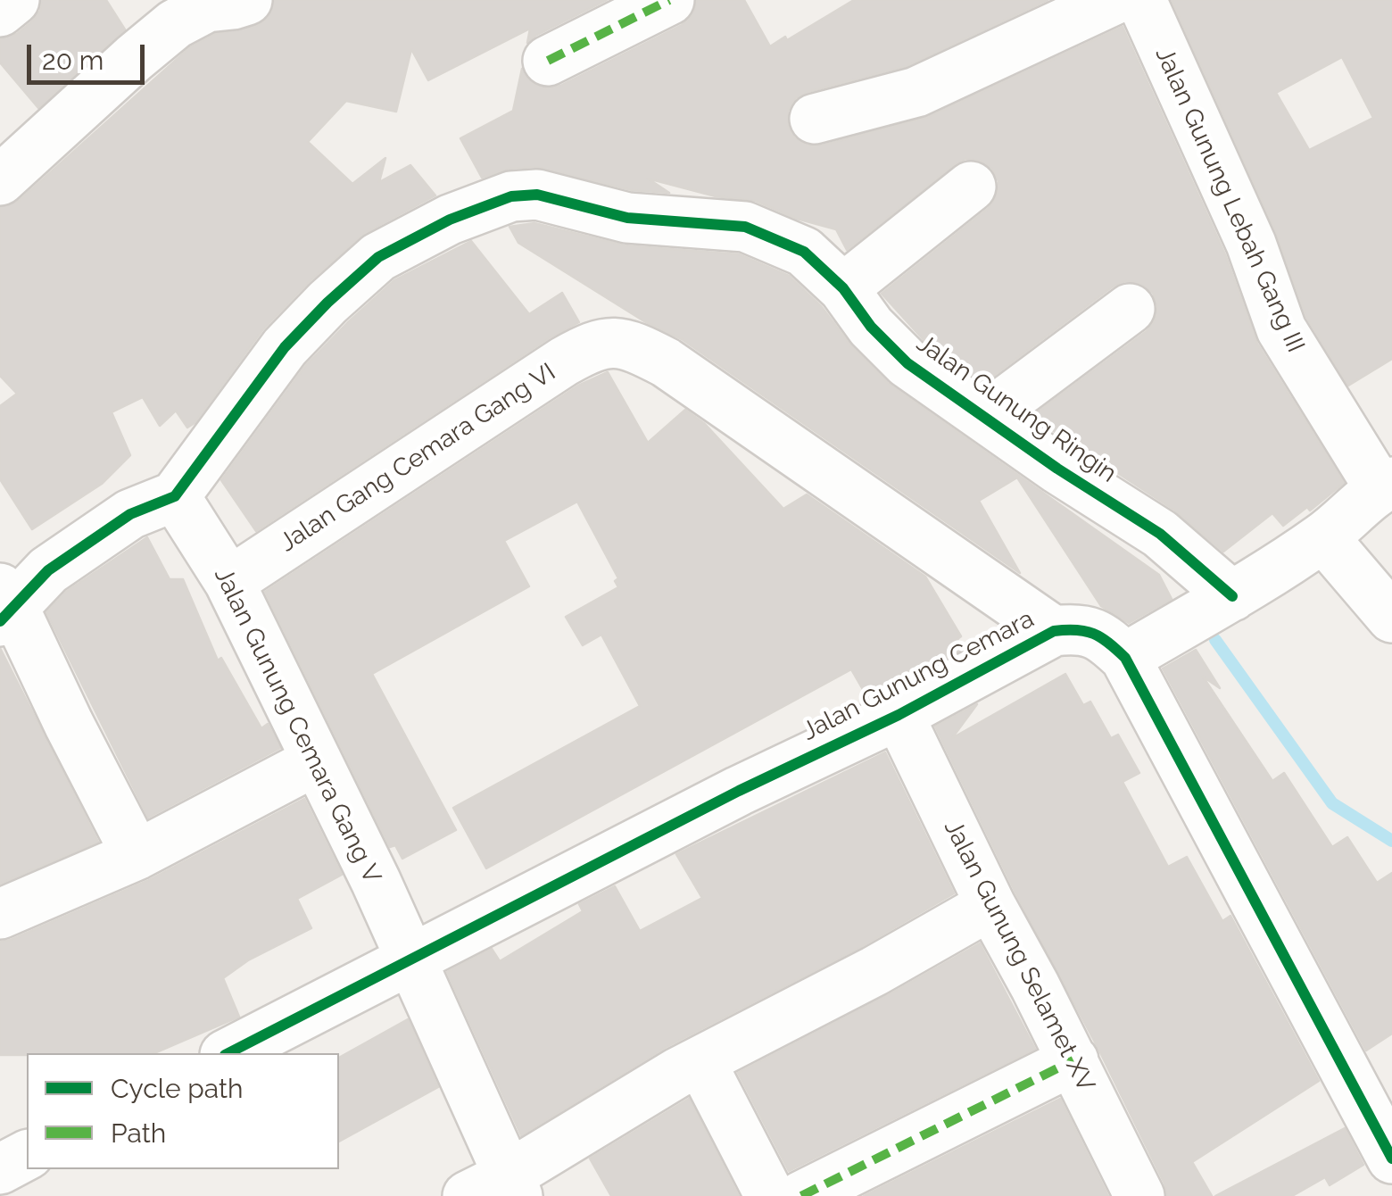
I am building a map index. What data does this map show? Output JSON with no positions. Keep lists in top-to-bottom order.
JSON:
{
  "streets": {
    "street": [
      "Jalan Gunung Lebah Gang III",
      "Jalan Gunung Ringin",
      "Jalan Gang Cemara Gang VI",
      "Jalan Gunung Cemara",
      "Jalan Gunung Cemara Gang V",
      "Jalan Gunung Selamet XV"
    ]
  },
  "crossings": [
    ["Jalan Gunung Ringin", "Jalan Gunung Cemara Gang V"],
    ["Jalan Gang Cemara Gang VI", "Jalan Gunung Cemara"],
    ["Jalan Gang Cemara Gang VI", "Jalan Gunung Cemara Gang V"],
    ["Jalan Gunung Cemara", "Jalan Gunung Cemara Gang V"],
    ["Jalan Gunung Cemara", "Jalan Gunung Selamet XV"]
  ],
  "legend": ["Cycle path", "Path"],
  "scale_bar": "20 m"
}
